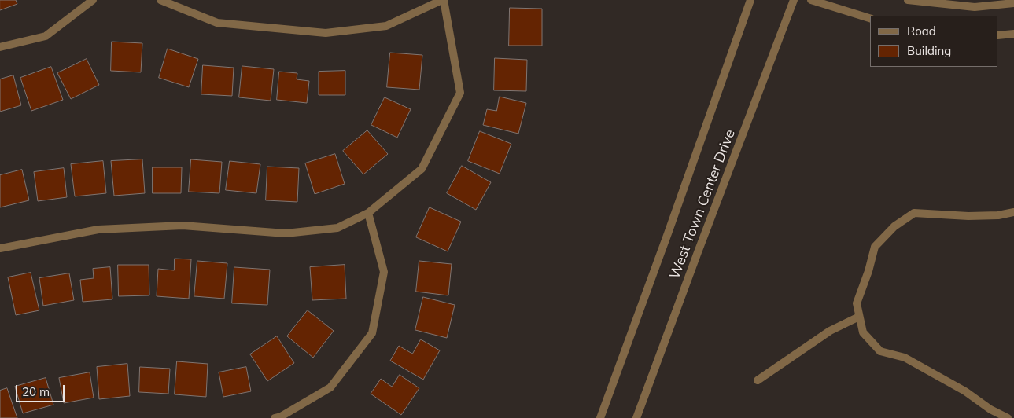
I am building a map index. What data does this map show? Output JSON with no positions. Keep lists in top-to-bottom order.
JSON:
{
  "streets": {
    "street": ["West Town Center Drive"]
  },
  "legend": ["Road", "Building"],
  "scale_bar": "20 m"
}
